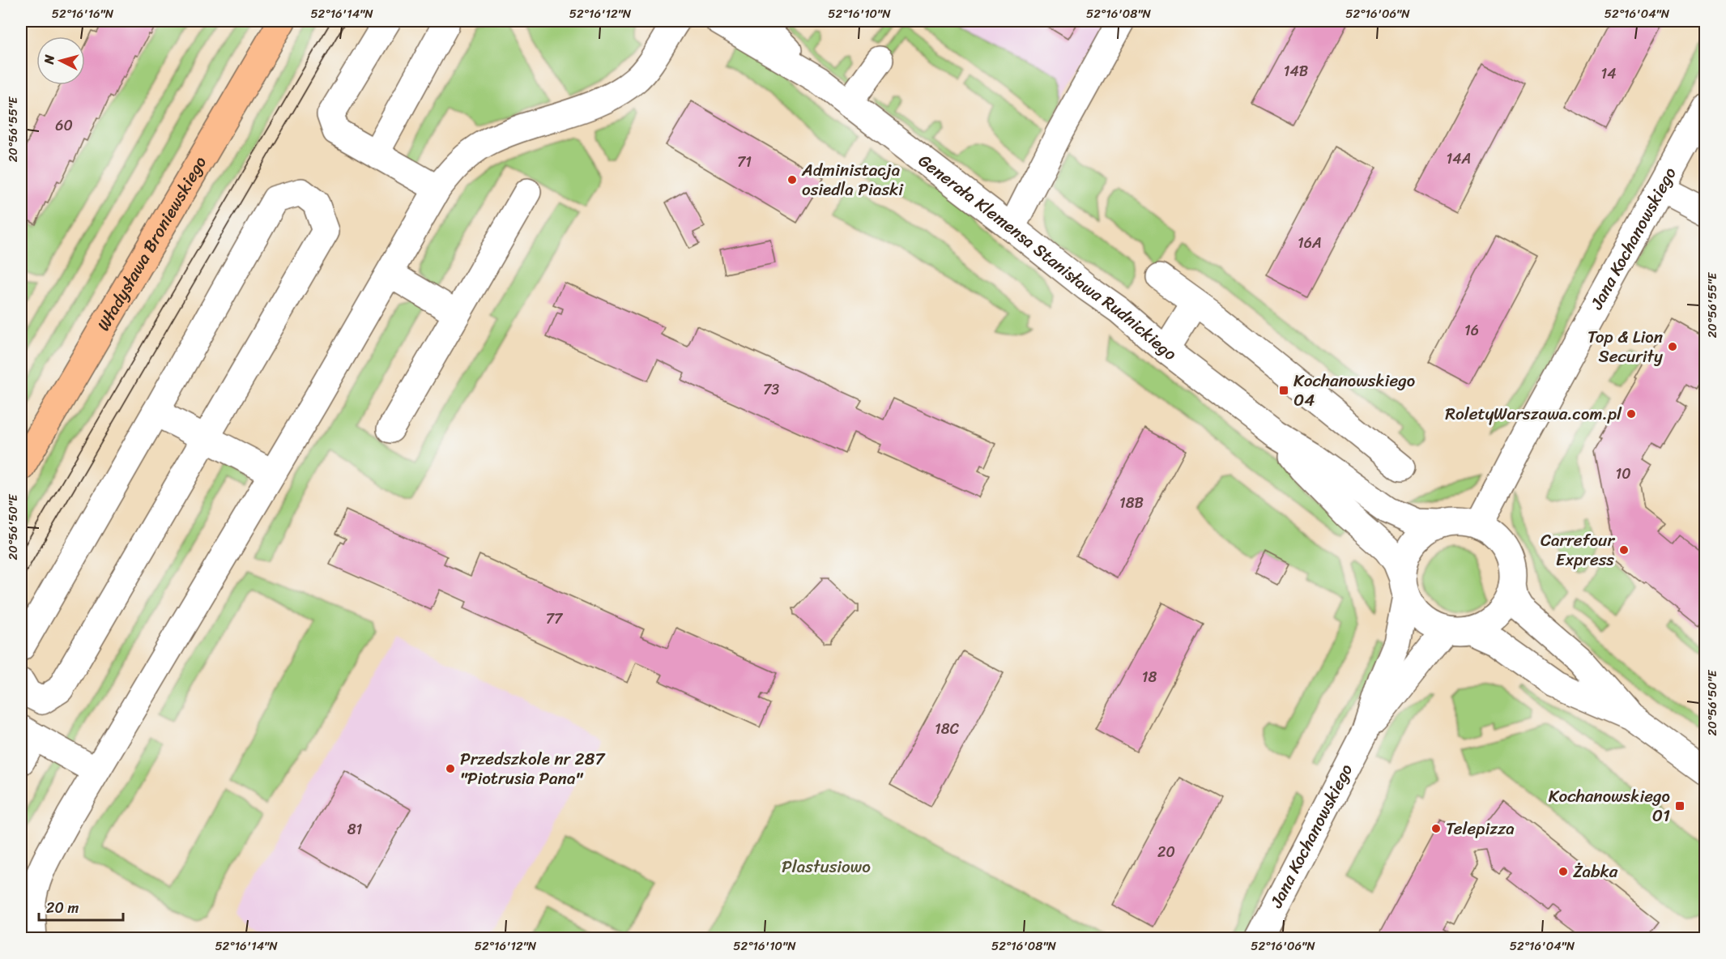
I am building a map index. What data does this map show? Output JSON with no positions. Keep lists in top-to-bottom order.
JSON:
{
  "streets": {
    "main road": ["Władysława Broniewskiego"],
    "street": ["Jana Kochanowskiego", "Generała Klemensa Stanisława Rudnickiego"]
  },
  "crossings": [
    ["Jana Kochanowskiego", "Generała Klemensa Stanisława Rudnickiego"]
  ],
  "parks": ["Plastusiowo"],
  "places": {
    "other": [
      "Administacja osiedla Piaski",
      "Top & Lion Security",
      "RoletyWarszawa.com.pl",
      "Carrefour Express",
      "Przedszkole nr 287 \"Piotrusia Pana\"",
      "Telepizza",
      "Żabka"
    ],
    "transit": ["Kochanowskiego 04", "Kochanowskiego 01"]
  },
  "house_numbers": [
    "14B",
    "14",
    "60",
    "14A",
    "71",
    "16A",
    "16",
    "73",
    "10",
    "18B",
    "77",
    "18",
    "18C",
    "81",
    "20"
  ],
  "scale_bar": "20 m",
  "north": "left",
  "coordinates": [
    "52°16'16\"N",
    "52°16'14\"N",
    "52°16'12\"N",
    "52°16'10\"N",
    "52°16'08\"N",
    "52°16'06\"N",
    "52°16'04\"N",
    "20°56'55\"E",
    "20°56'50\"E"
  ]
}
